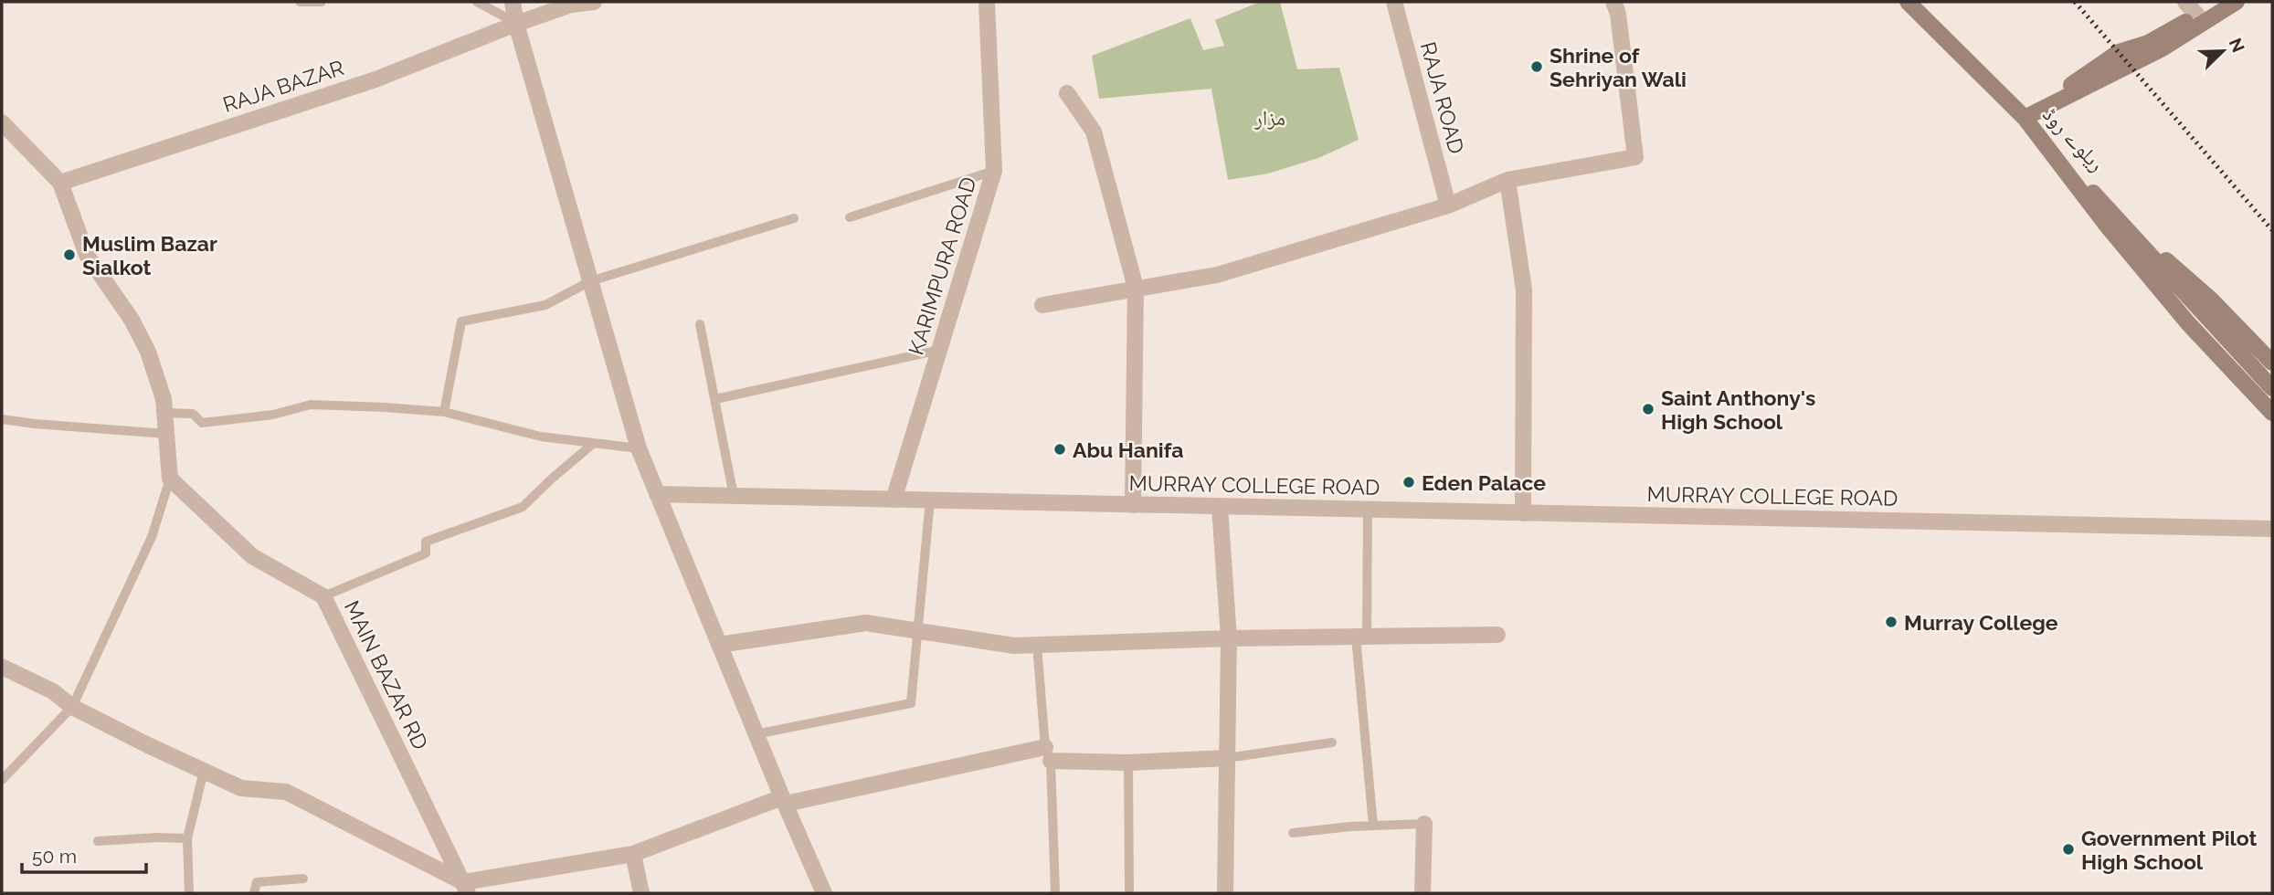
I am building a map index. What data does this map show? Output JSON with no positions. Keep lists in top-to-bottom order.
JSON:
{
  "streets": {
    "main road": ["ریلوے روڈ"],
    "street": [
      "RAJA BAZAR",
      "RAJA ROAD",
      "KARIMPURA ROAD",
      "MURRAY COLLEGE ROAD",
      "MAIN BAZAR RD"
    ]
  },
  "crossings": [
    ["KARIMPURA ROAD", "MURRAY COLLEGE ROAD"]
  ],
  "parks": ["مزار"],
  "places": [
    "Shrine of Sehriyan Wali",
    "Muslim Bazar Sialkot",
    "Saint Anthony's High School",
    "Abu Hanifa",
    "Eden Palace",
    "Murray College",
    "Government Pilot High School"
  ],
  "scale_bar": "50 m",
  "north": "top right"
}
